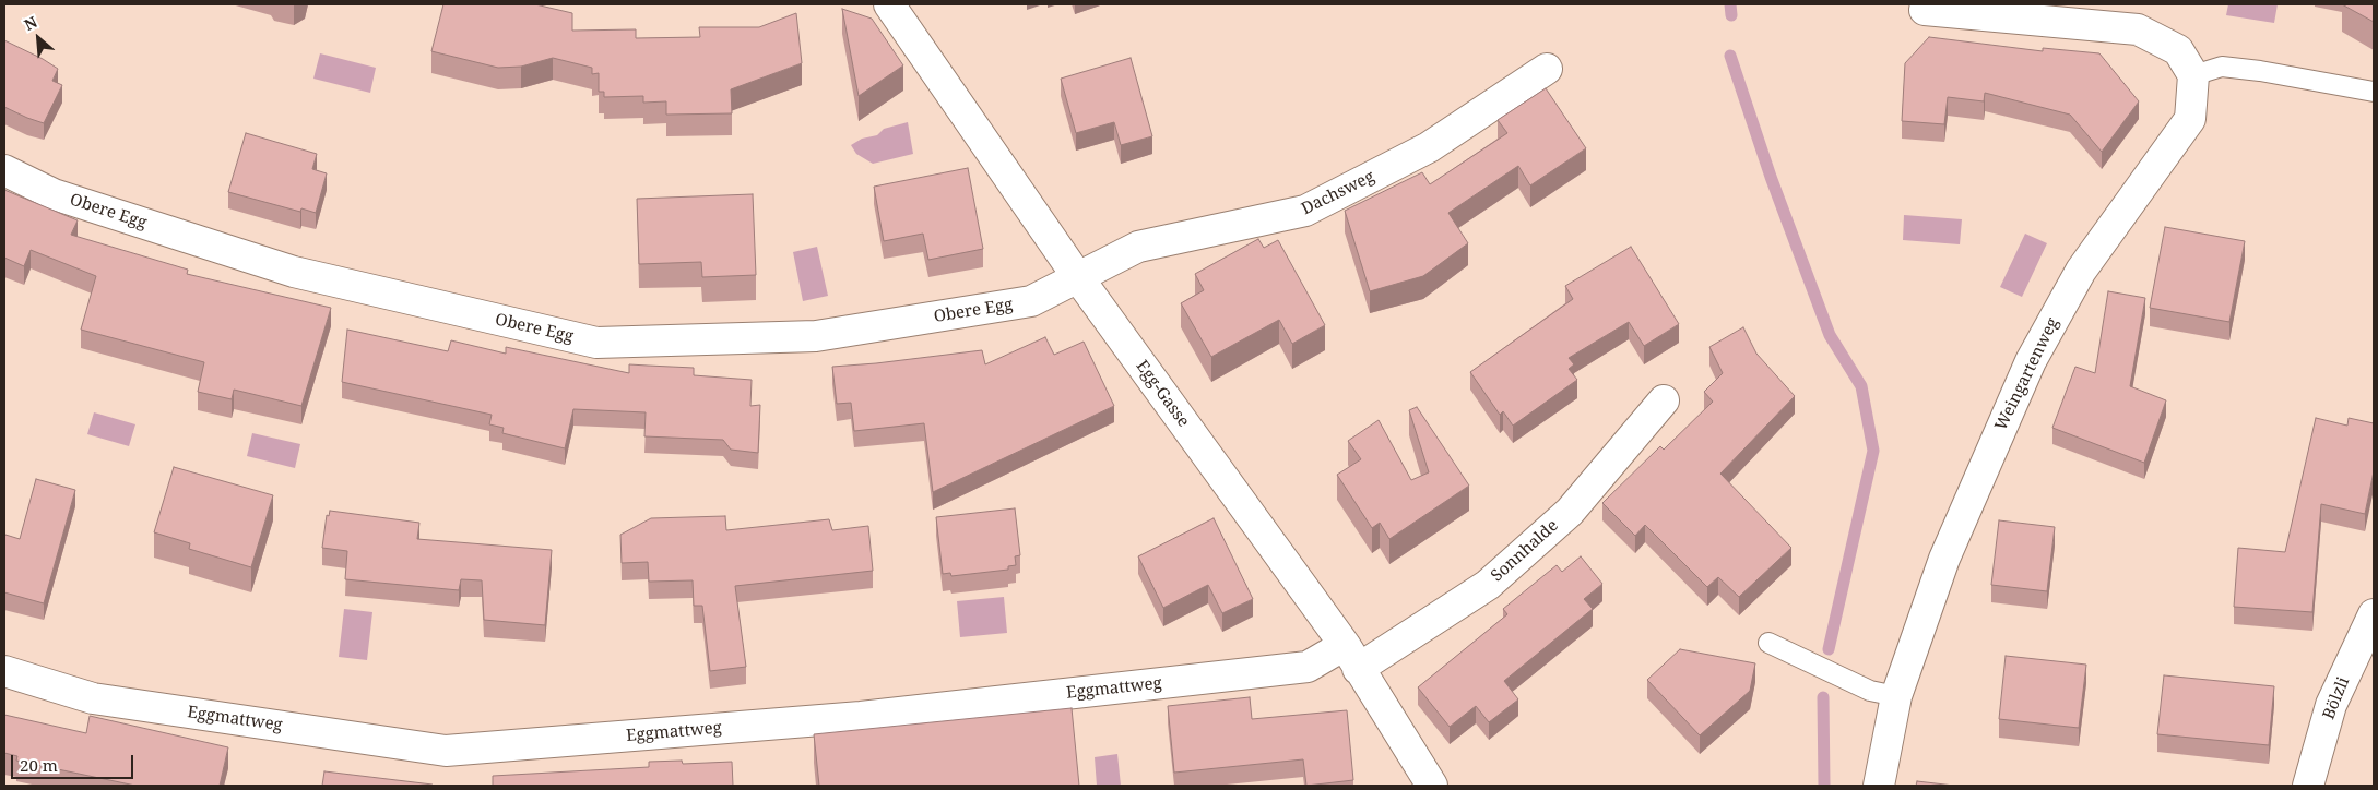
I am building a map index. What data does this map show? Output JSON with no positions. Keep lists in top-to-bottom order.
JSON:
{
  "streets": {
    "street": [
      "Dachsweg",
      "Obere Egg",
      "Weingartenweg",
      "Egg-Gasse",
      "Sonnhalde",
      "Eggmattweg",
      "Bölzli"
    ]
  },
  "crossings": [
    ["Dachsweg", "Obere Egg"],
    ["Dachsweg", "Egg-Gasse"],
    ["Obere Egg", "Egg-Gasse"],
    ["Egg-Gasse", "Sonnhalde"],
    ["Egg-Gasse", "Eggmattweg"],
    ["Sonnhalde", "Eggmattweg"]
  ],
  "scale_bar": "20 m",
  "north": "top left"
}
